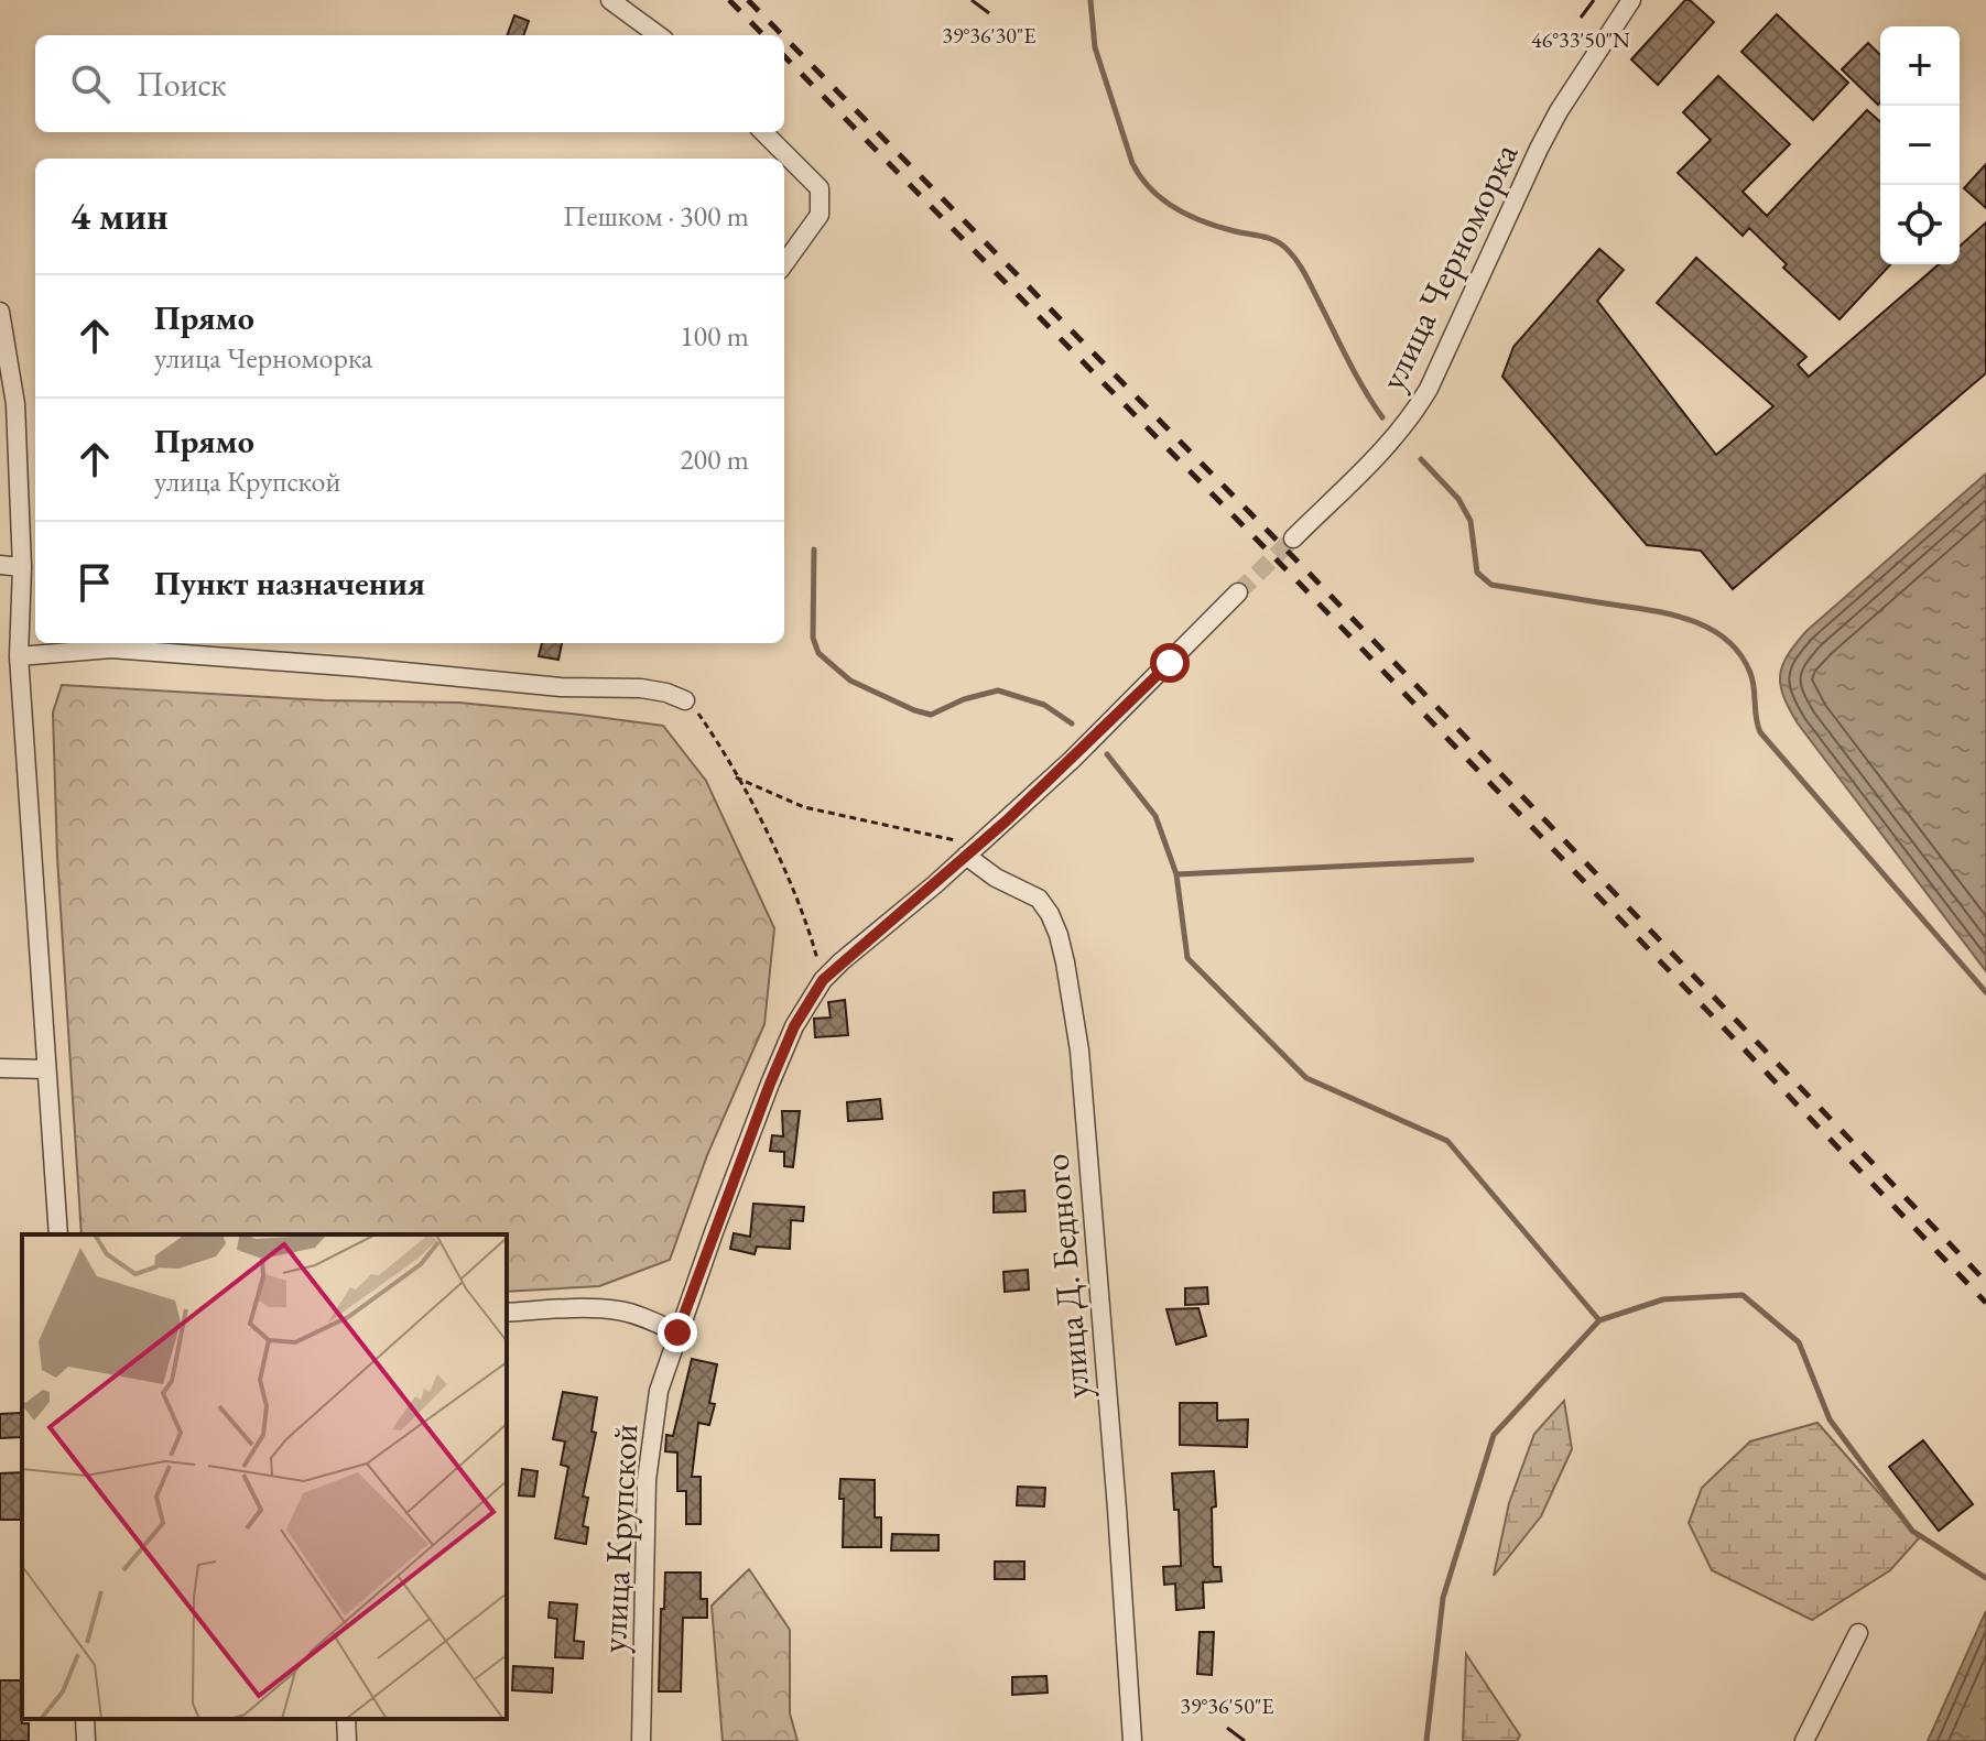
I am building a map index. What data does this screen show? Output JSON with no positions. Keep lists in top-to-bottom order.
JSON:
{
  "streets": {
    "street": ["улица Черноморка", "улица Д. Бедного", "улица Крупской"]
  },
  "crossings": [
    ["улица Д. Бедного", "улица Крупской"]
  ],
  "page": {
    "map_buttons": ["+", "−"],
    "search": "Поиск",
    "heading": ["4 мин", "Пешком · 300 m"],
    "list": [
      ["Прямо", "улица Черноморка", "100 m"],
      ["Прямо", "улица Крупской", "200 m"],
      "Пункт назначения"
    ]
  },
  "coordinates": ["39°36'30\"E", "46°33'50\"N", "39°36'50\"E"]
}
